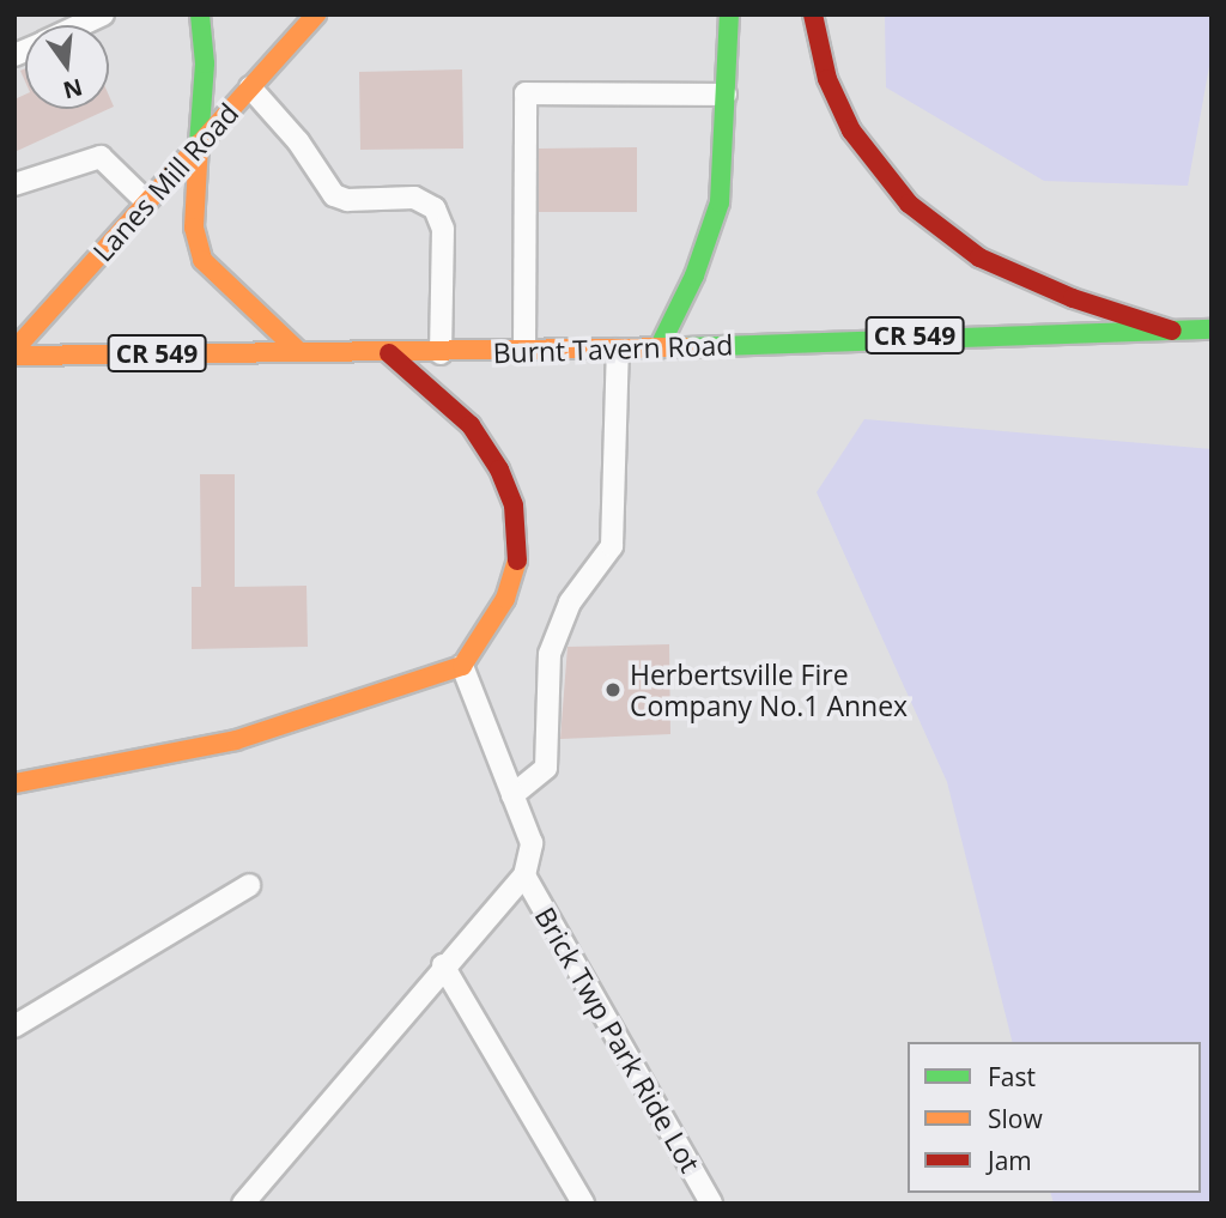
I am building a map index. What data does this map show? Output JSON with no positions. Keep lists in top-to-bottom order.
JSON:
{
  "streets": {
    "main road": ["Lanes Mill Road", "CR 549", "Burnt Tavern Road"],
    "lane": ["Brick Twp Park Ride Lot"]
  },
  "crossings": [
    ["Lanes Mill Road", "Burnt Tavern Road"]
  ],
  "places": ["Herbertsville Fire Company No.1 Annex"],
  "legend": ["Fast", "Slow", "Jam"],
  "north": "bottom"
}
